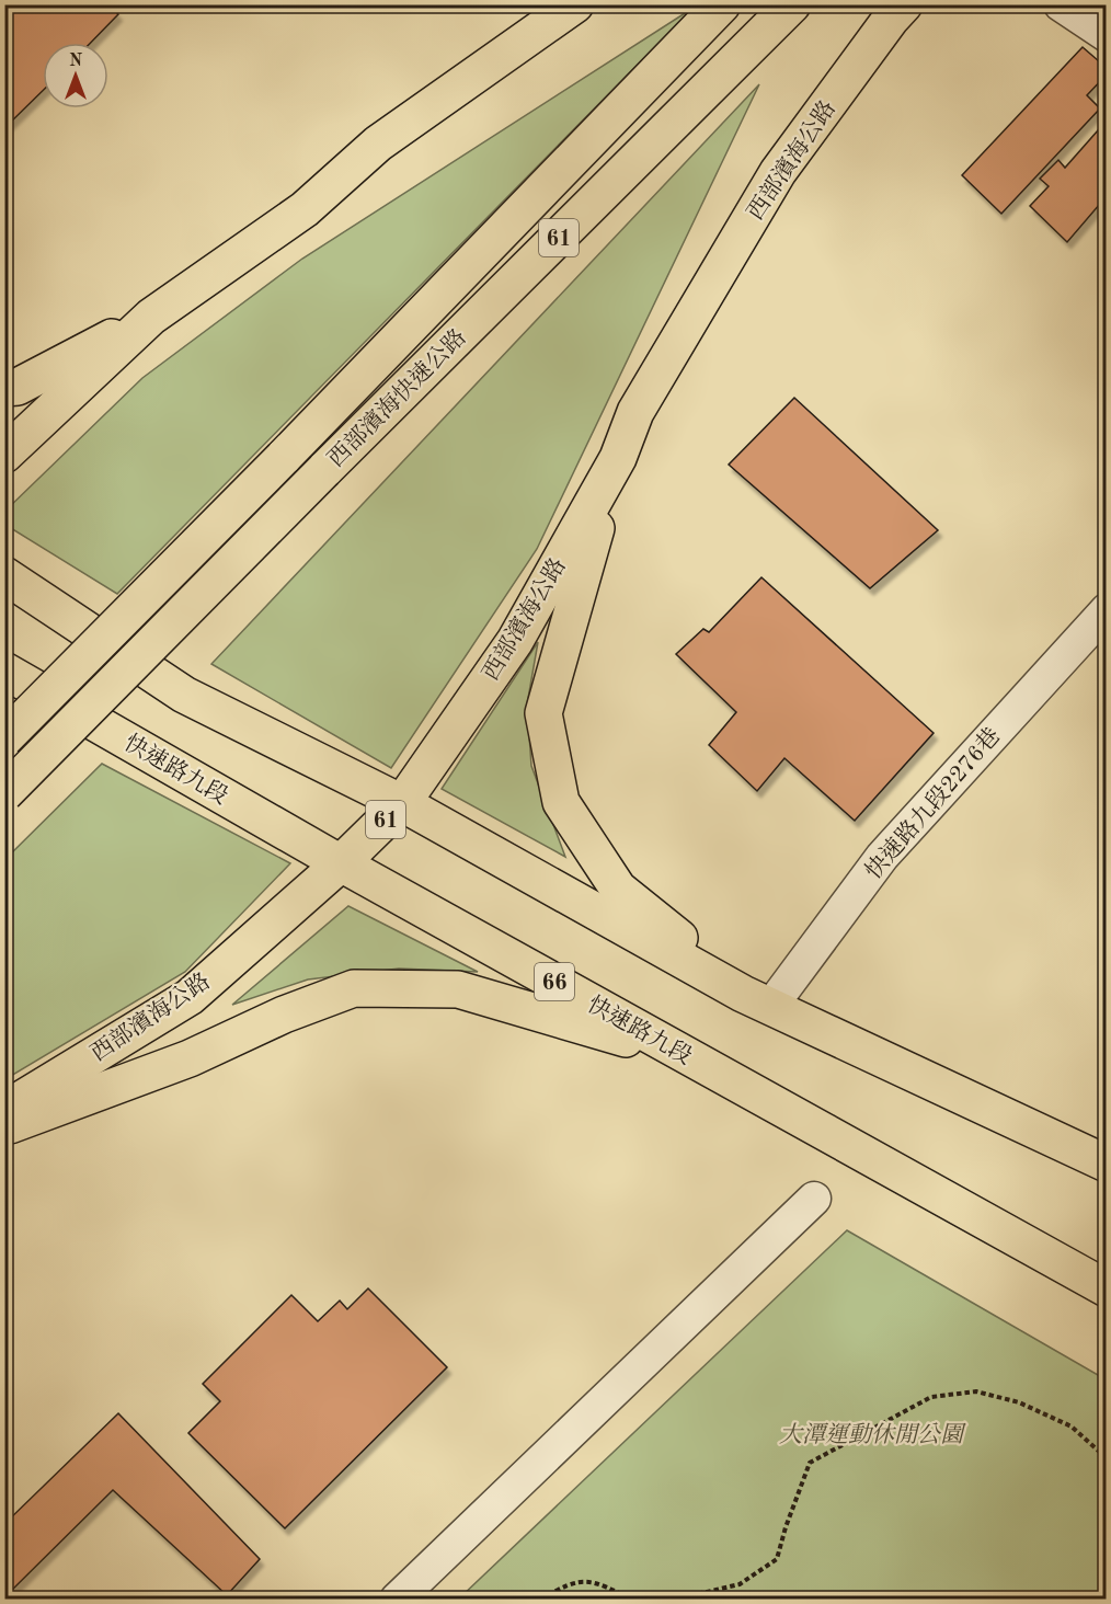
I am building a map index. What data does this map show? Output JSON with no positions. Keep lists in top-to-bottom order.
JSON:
{
  "streets": {
    "main road": [
      "西部濱海公路",
      "61",
      "西部濱海快速公路",
      "快速路九段",
      "66"
    ],
    "street": ["快速路九段2276巷"]
  },
  "crossings": [
    ["西部濱海公路", "快速路九段"]
  ],
  "parks": ["大潭運動休閒公園"],
  "north": "top"
}
